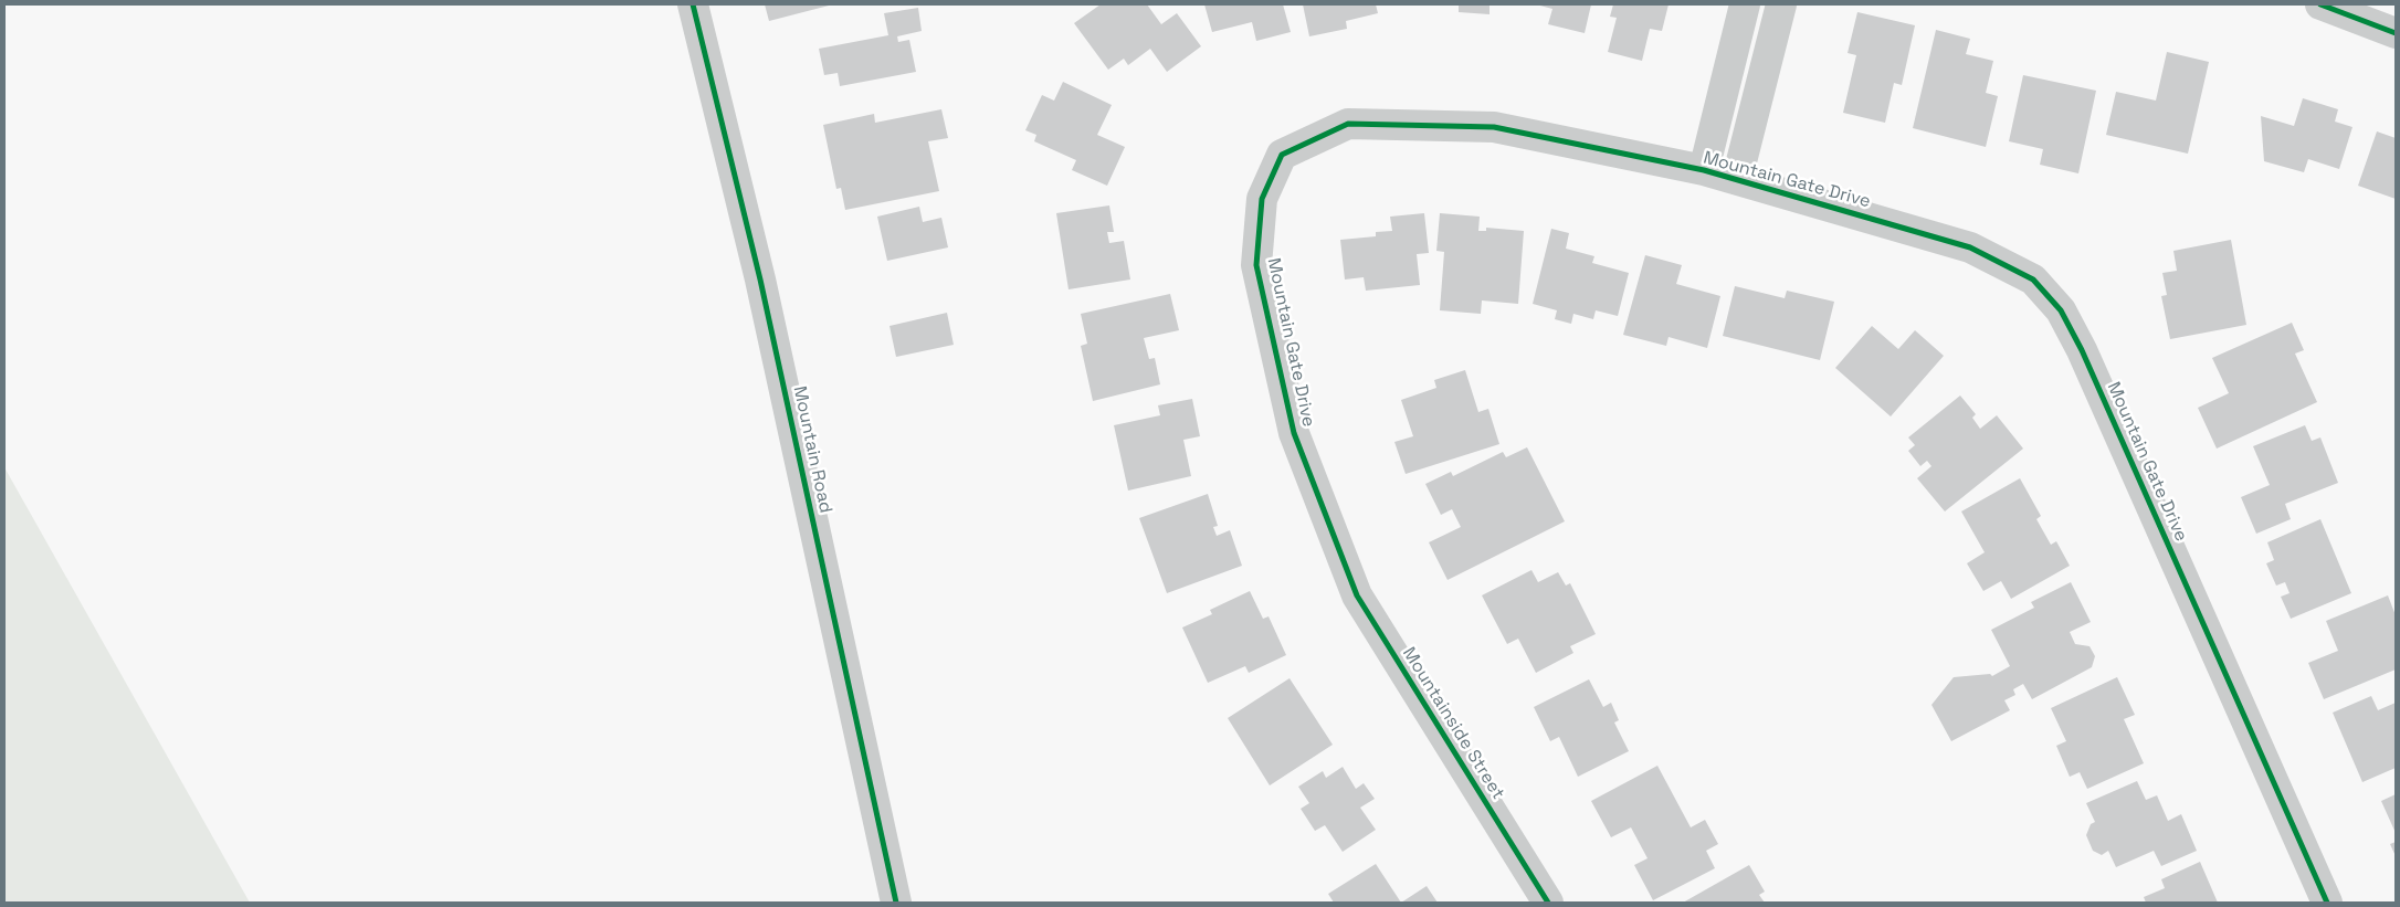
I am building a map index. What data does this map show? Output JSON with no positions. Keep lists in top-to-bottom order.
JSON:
{
  "streets": {
    "street": ["Mountain Gate Drive", "Mountain Road", "Mountainside Street"]
  },
  "crossings": [
    ["Mountain Gate Drive", "Mountainside Street"]
  ]
}
